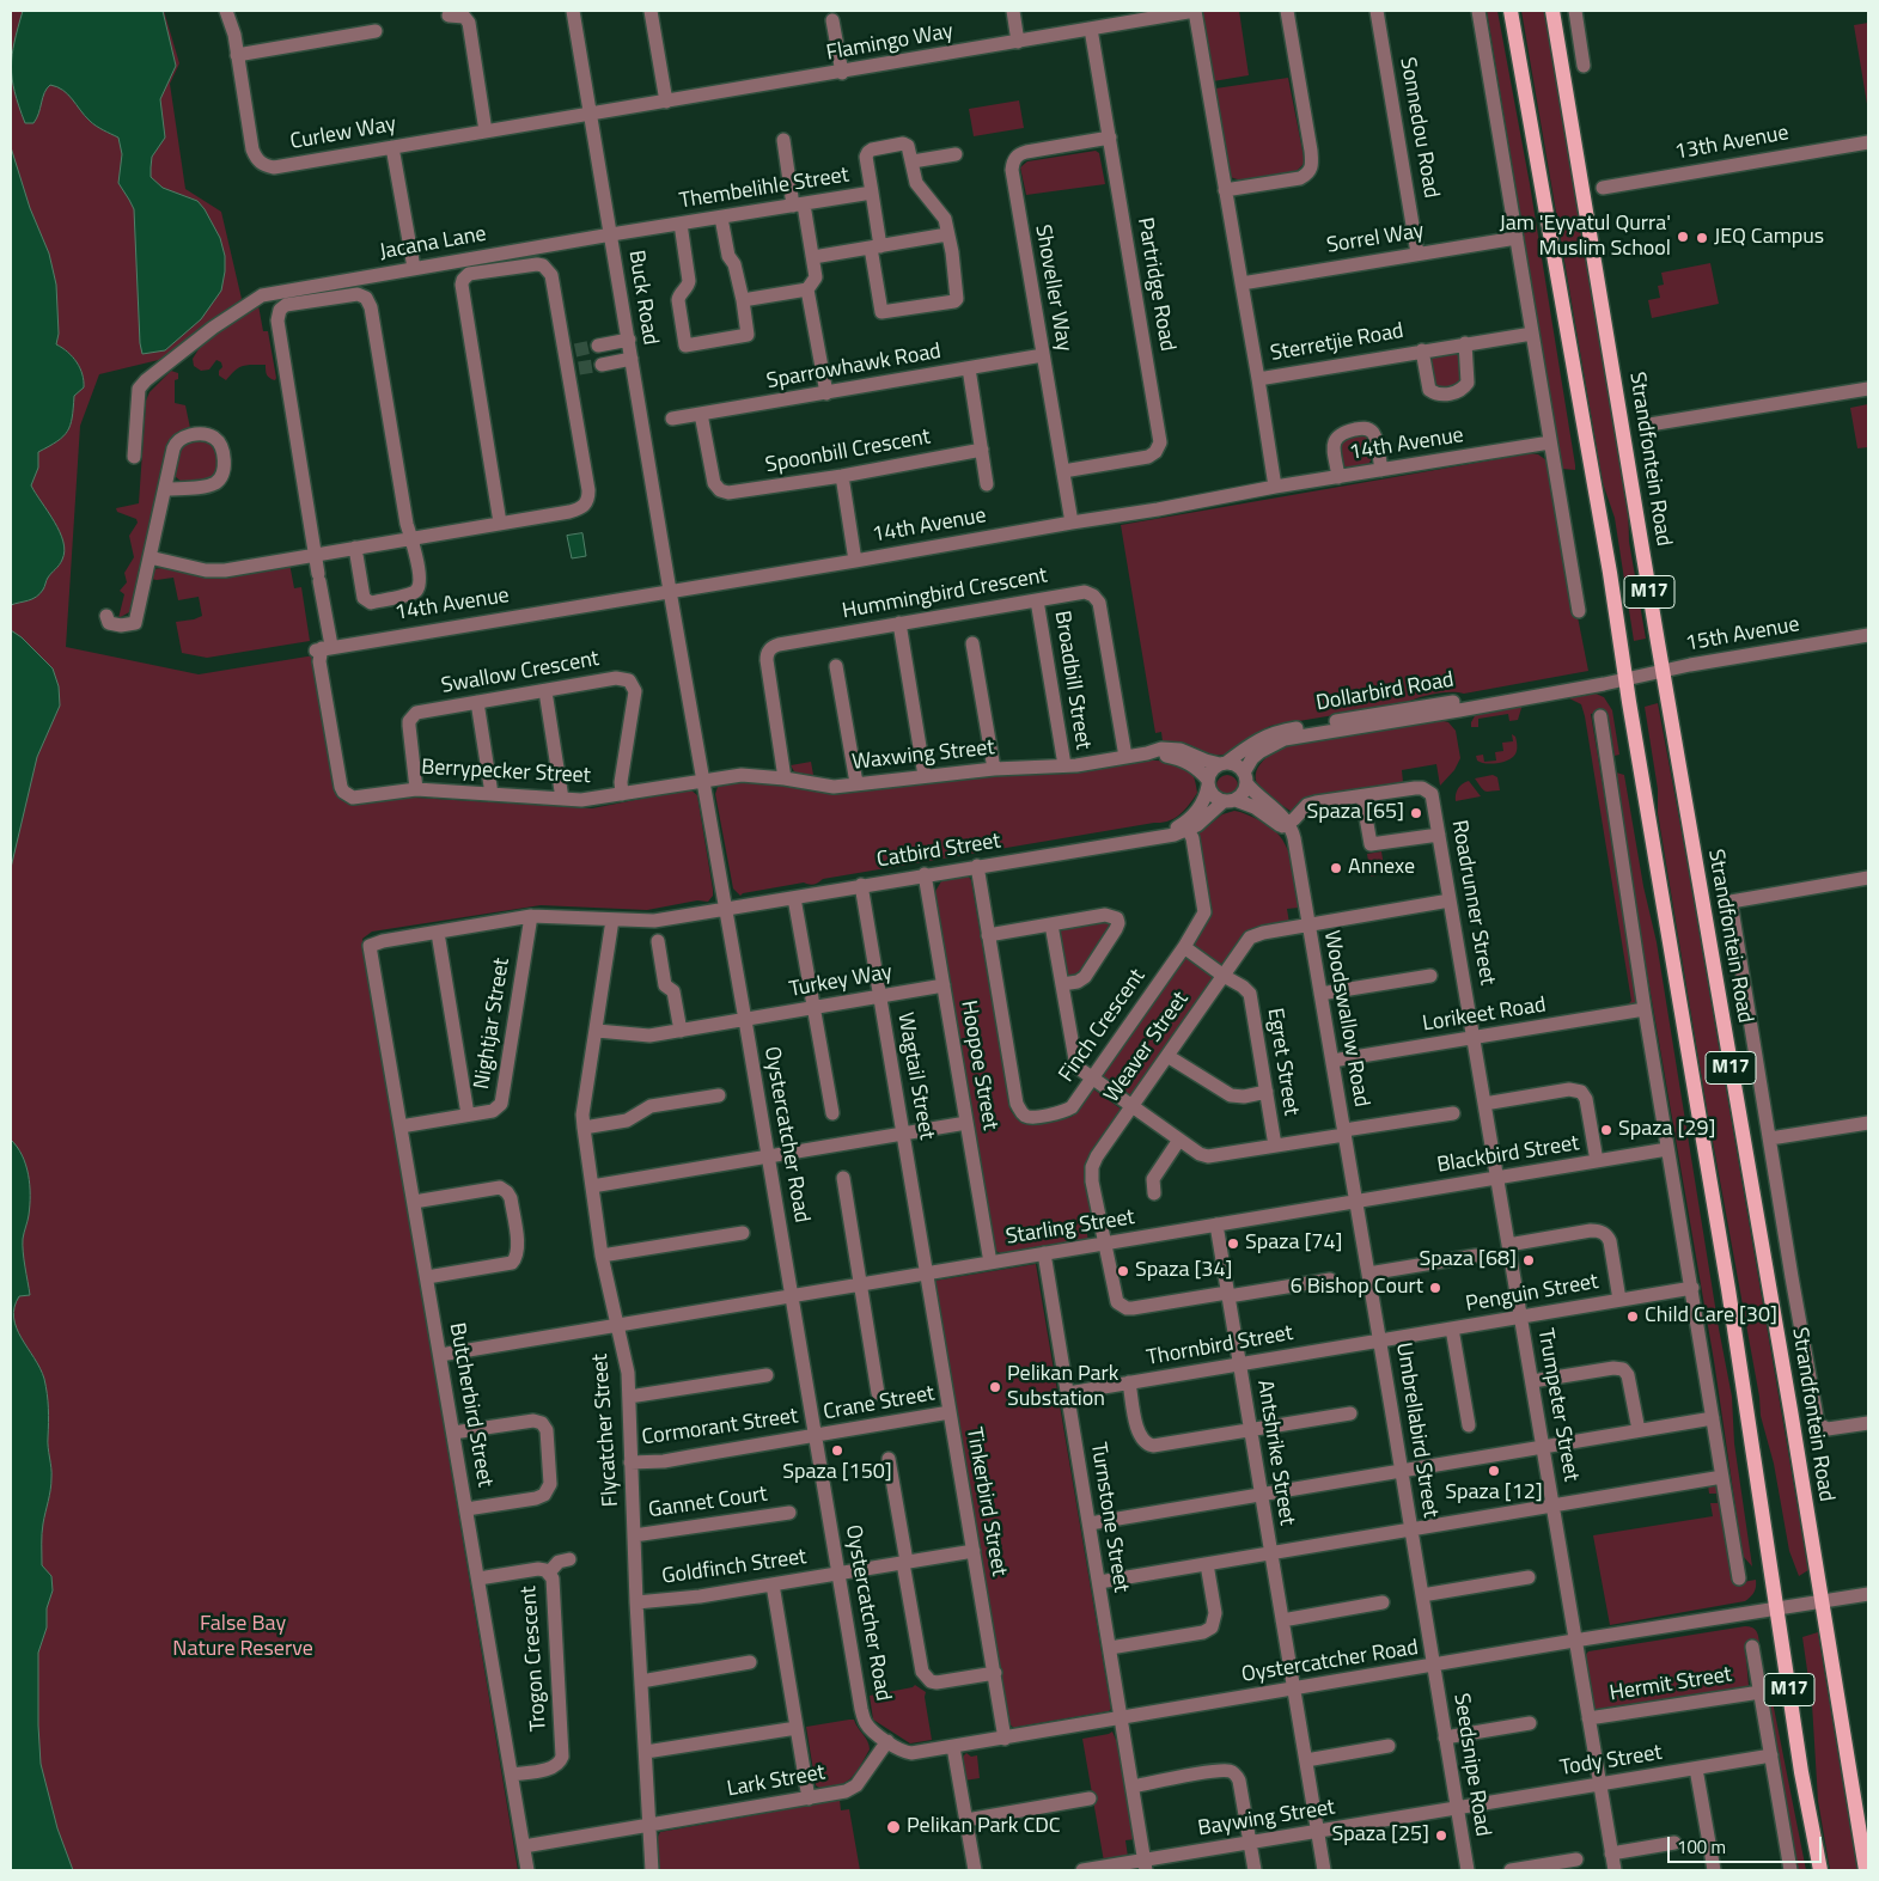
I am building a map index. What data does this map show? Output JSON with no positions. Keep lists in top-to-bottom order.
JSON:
{
  "streets": {
    "main road": ["Strandfontein Road", "M17"],
    "street": [
      "Flamingo Way",
      "Sonnedou Road",
      "Curlew Way",
      "13th Avenue",
      "Thembelihle Street",
      "Sorrel Way",
      "Jacana Lane",
      "Partridge Road",
      "Shoveller Way",
      "Buck Road",
      "Sterretjie Road",
      "Sparrowhawk Road",
      "14th Avenue",
      "Spoonbill Crescent",
      "Hummingbird Crescent",
      "15th Avenue",
      "Swallow Crescent",
      "Broadbill Street",
      "Dollarbird Road",
      "Waxwing Street",
      "Berrypecker Street",
      "Catbird Street",
      "Roadrunner Street",
      "Turkey Way",
      "Lorikeet Road",
      "Woodswallow Road",
      "Nightjar Street",
      "Finch Crescent",
      "Weaver Street",
      "Egret Street",
      "Hoopoe Street",
      "Wagtail Street",
      "Oystercatcher Road",
      "Blackbird Street",
      "Starling Street",
      "Penguin Street",
      "Thornbird Street",
      "Crane Street",
      "Butcherbird Street",
      "Trumpeter Street",
      "Cormorant Street",
      "Flycatcher Street",
      "Umbrellabird Street",
      "Antshrike Street",
      "Tinkerbird Street",
      "Gannet Court",
      "Turnstone Street",
      "Goldfinch Street",
      "Trogon Crescent",
      "Hermit Street",
      "Tody Street",
      "Seedsnipe Road",
      "Lark Street",
      "Baywing Street"
    ]
  },
  "crossings": [
    ["Flamingo Way", "Curlew Way"],
    ["Flamingo Way", "Partridge Road"],
    ["Flamingo Way", "Buck Road"],
    ["Sonnedou Road", "Sorrel Way"],
    ["Curlew Way", "Buck Road"],
    ["Thembelihle Street", "Jacana Lane"],
    ["Thembelihle Street", "Buck Road"],
    ["Jacana Lane", "Buck Road"],
    ["Partridge Road", "Shoveller Way"],
    ["Shoveller Way", "Sparrowhawk Road"],
    ["Shoveller Way", "14th Avenue"],
    ["Buck Road", "14th Avenue"],
    ["Buck Road", "Oystercatcher Road"],
    ["Sterretjie Road", "14th Avenue"],
    ["Sparrowhawk Road", "Spoonbill Crescent"],
    ["14th Avenue", "Berrypecker Street"],
    ["14th Avenue", "Oystercatcher Road"],
    ["Strandfontein Road", "15th Avenue"],
    ["Strandfontein Road", "Oystercatcher Road"],
    ["M17", "15th Avenue"],
    ["M17", "Dollarbird Road"],
    ["M17", "Oystercatcher Road"],
    ["Hummingbird Crescent", "Broadbill Street"],
    ["Hummingbird Crescent", "Waxwing Street"],
    ["15th Avenue", "Dollarbird Road"],
    ["Swallow Crescent", "Berrypecker Street"],
    ["Broadbill Street", "Waxwing Street"],
    ["Dollarbird Road", "Waxwing Street"],
    ["Dollarbird Road", "Catbird Street"],
    ["Dollarbird Road", "Woodswallow Road"],
    ["Waxwing Street", "Berrypecker Street"],
    ["Waxwing Street", "Catbird Street"],
    ["Waxwing Street", "Woodswallow Road"],
    ["Waxwing Street", "Oystercatcher Road"],
    ["Berrypecker Street", "Oystercatcher Road"],
    ["Catbird Street", "Woodswallow Road"],
    ["Catbird Street", "Nightjar Street"],
    ["Catbird Street", "Finch Crescent"],
    ["Catbird Street", "Hoopoe Street"],
    ["Catbird Street", "Wagtail Street"],
    ["Catbird Street", "Oystercatcher Road"],
    ["Catbird Street", "Butcherbird Street"],
    ["Catbird Street", "Flycatcher Street"],
    ["Roadrunner Street", "Lorikeet Road"],
    ["Roadrunner Street", "Woodswallow Road"],
    ["Roadrunner Street", "Weaver Street"],
    ["Roadrunner Street", "Blackbird Street"],
    ["Roadrunner Street", "Trumpeter Street"],
    ["Turkey Way", "Hoopoe Street"],
    ["Turkey Way", "Wagtail Street"],
    ["Turkey Way", "Oystercatcher Road"],
    ["Turkey Way", "Flycatcher Street"],
    ["Lorikeet Road", "Woodswallow Road"],
    ["Woodswallow Road", "Weaver Street"],
    ["Woodswallow Road", "Blackbird Street"],
    ["Woodswallow Road", "Starling Street"],
    ["Woodswallow Road", "Umbrellabird Street"],
    ["Nightjar Street", "Butcherbird Street"],
    ["Finch Crescent", "Egret Street"],
    ["Weaver Street", "Egret Street"],
    ["Weaver Street", "Starling Street"],
    ["Weaver Street", "Antshrike Street"],
    ["Hoopoe Street", "Starling Street"],
    ["Wagtail Street", "Starling Street"],
    ["Wagtail Street", "Tinkerbird Street"],
    ["Oystercatcher Road", "Starling Street"],
    ["Oystercatcher Road", "Crane Street"],
    ["Oystercatcher Road", "Trumpeter Street"],
    ["Oystercatcher Road", "Cormorant Street"],
    ["Oystercatcher Road", "Umbrellabird Street"],
    ["Oystercatcher Road", "Antshrike Street"],
    ["Oystercatcher Road", "Tinkerbird Street"],
    ["Oystercatcher Road", "Turnstone Street"],
    ["Oystercatcher Road", "Goldfinch Street"],
    ["Oystercatcher Road", "Seedsnipe Road"],
    ["Oystercatcher Road", "Lark Street"],
    ["Blackbird Street", "Starling Street"],
    ["Blackbird Street", "Trumpeter Street"],
    ["Blackbird Street", "Umbrellabird Street"],
    ["Starling Street", "Butcherbird Street"],
    ["Starling Street", "Flycatcher Street"],
    ["Starling Street", "Umbrellabird Street"],
    ["Starling Street", "Antshrike Street"],
    ["Starling Street", "Tinkerbird Street"],
    ["Starling Street", "Turnstone Street"],
    ["Penguin Street", "Thornbird Street"],
    ["Penguin Street", "Trumpeter Street"],
    ["Penguin Street", "Umbrellabird Street"],
    ["Thornbird Street", "Umbrellabird Street"],
    ["Thornbird Street", "Antshrike Street"],
    ["Thornbird Street", "Turnstone Street"],
    ["Crane Street", "Cormorant Street"],
    ["Crane Street", "Tinkerbird Street"],
    ["Butcherbird Street", "Trogon Crescent"],
    ["Butcherbird Street", "Lark Street"],
    ["Trumpeter Street", "Hermit Street"],
    ["Trumpeter Street", "Tody Street"],
    ["Cormorant Street", "Flycatcher Street"],
    ["Flycatcher Street", "Gannet Court"],
    ["Flycatcher Street", "Goldfinch Street"],
    ["Flycatcher Street", "Lark Street"],
    ["Umbrellabird Street", "Seedsnipe Road"],
    ["Antshrike Street", "Baywing Street"],
    ["Tinkerbird Street", "Goldfinch Street"],
    ["Turnstone Street", "Baywing Street"],
    ["Tody Street", "Seedsnipe Road"],
    ["Tody Street", "Baywing Street"],
    ["Seedsnipe Road", "Baywing Street"]
  ],
  "parks": ["False Bay Nature Reserve"],
  "places": [
    "Jam 'Eyyatul Qurra' Muslim School",
    "JEQ Campus",
    "Spaza [65]",
    "Annexe",
    "Spaza [29]",
    "Spaza [74]",
    "Spaza [68]",
    "Spaza [34]",
    "6 Bishop Court",
    "Child Care [30]",
    "Pelikan Park Substation",
    "Spaza [150]",
    "Spaza [12]",
    "Pelikan Park CDC",
    "Spaza [25]"
  ],
  "scale_bar": "100 m"
}
